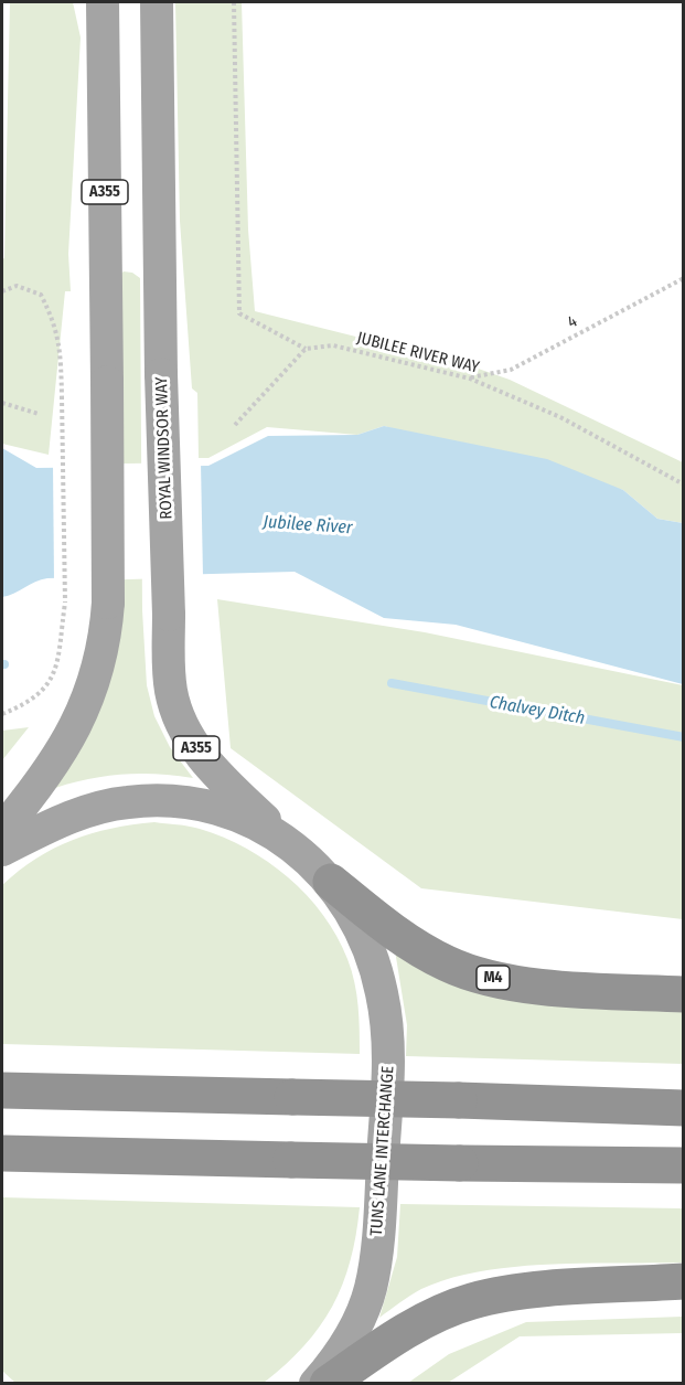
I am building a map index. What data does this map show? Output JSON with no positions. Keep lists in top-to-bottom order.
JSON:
{
  "streets": {
    "highway": ["M4"],
    "main road": ["A355", "ROYAL WINDSOR WAY", "TUNS LANE INTERCHANGE"],
    "path": ["4", "JUBILEE RIVER WAY"]
  },
  "crossings": [
    ["4", "JUBILEE RIVER WAY"],
    ["ROYAL WINDSOR WAY", "TUNS LANE INTERCHANGE"],
    ["M4", "TUNS LANE INTERCHANGE"]
  ],
  "water": ["Jubilee River", "Chalvey Ditch"]
}
